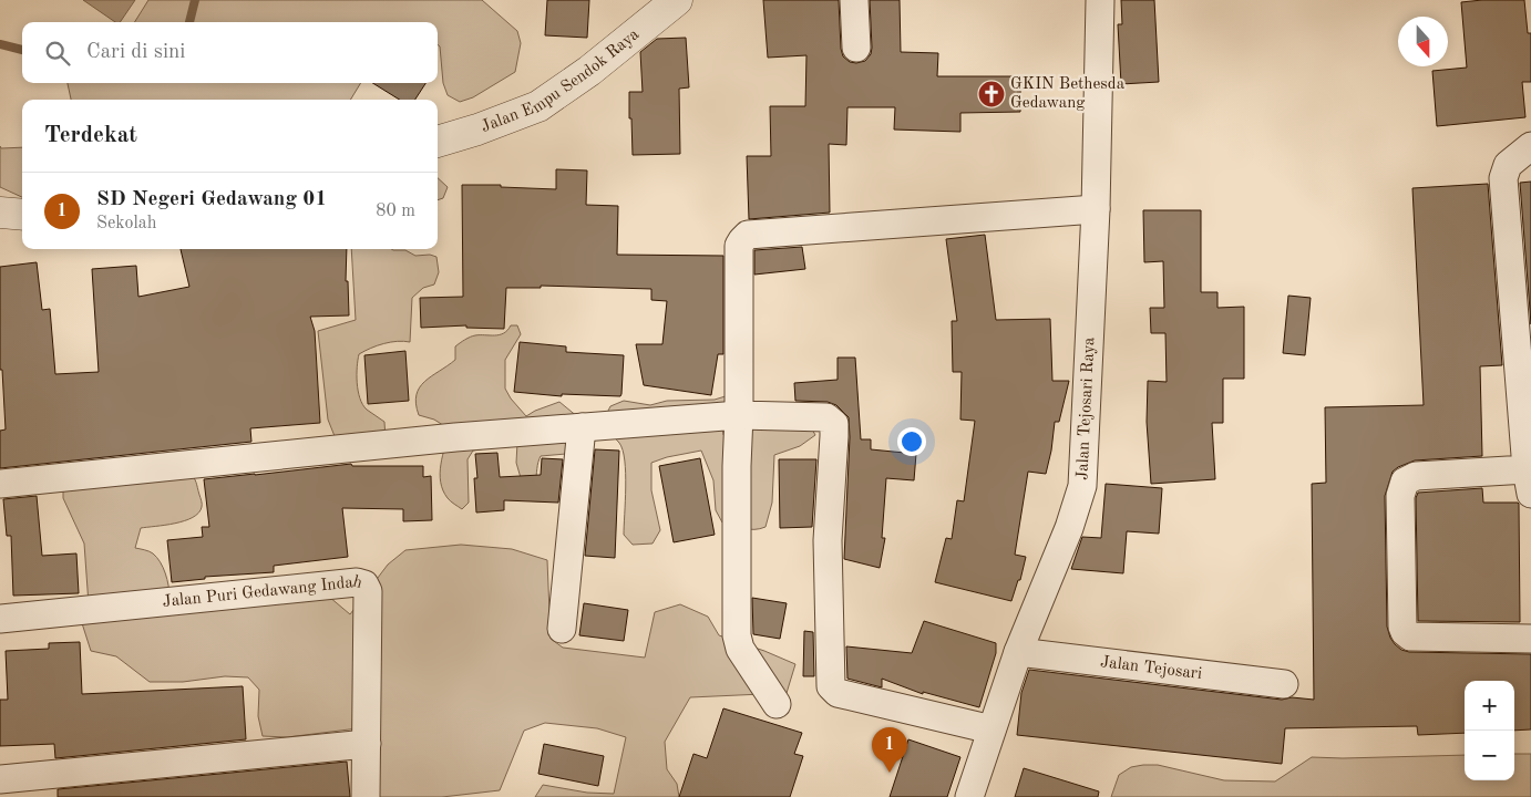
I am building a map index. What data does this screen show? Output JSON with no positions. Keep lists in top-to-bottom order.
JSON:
{
  "streets": {
    "street": [
      "Jalan Empu Sendok Raya",
      "Jalan Tejosari Raya",
      "Jalan Puri Gedawang Indah",
      "Jalan Tejosari"
    ]
  },
  "crossings": [
    ["Jalan Tejosari Raya", "Jalan Tejosari"]
  ],
  "places": {
    "church": ["GKIN Bethesda Gedawang"]
  },
  "north": "bottom",
  "page": {
    "search": "Cari di sini",
    "heading": "Terdekat",
    "list": [
      {
        "mark": "1",
        "name": "SD Negeri Gedawang 01",
        "note": "Sekolah",
        "value": "80 m"
      }
    ],
    "map_buttons": ["+", "−"],
    "pins": "1"
  }
}
